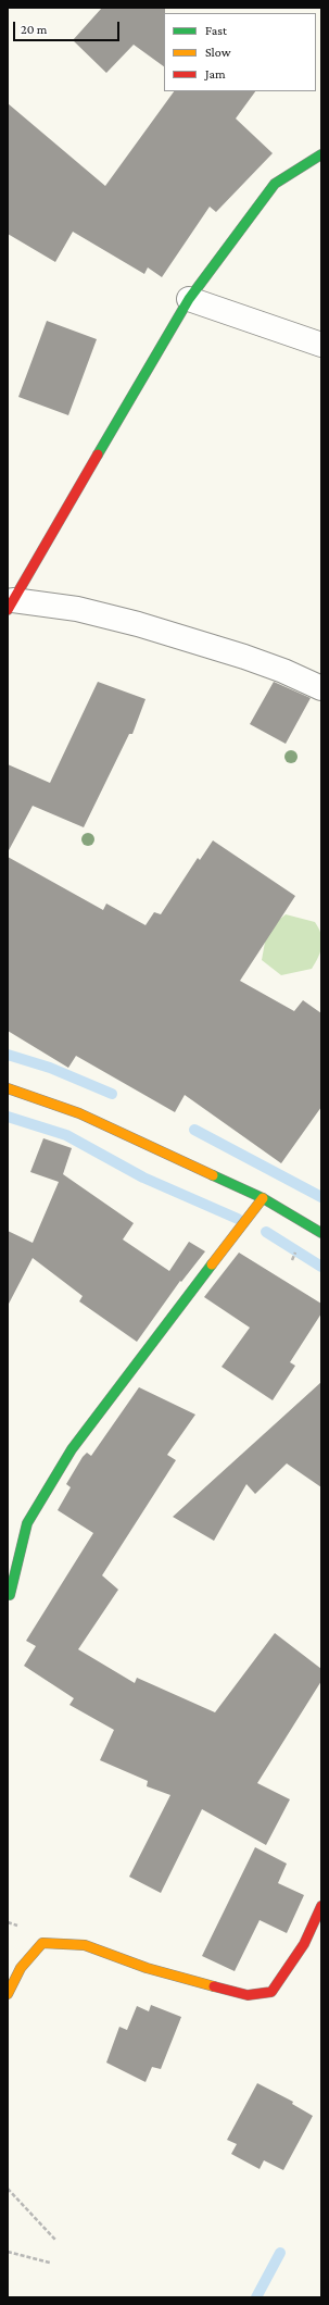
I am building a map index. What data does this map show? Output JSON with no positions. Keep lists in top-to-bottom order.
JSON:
{
  "legend": ["Fast", "Slow", "Jam"],
  "scale_bar": "20 m"
}
